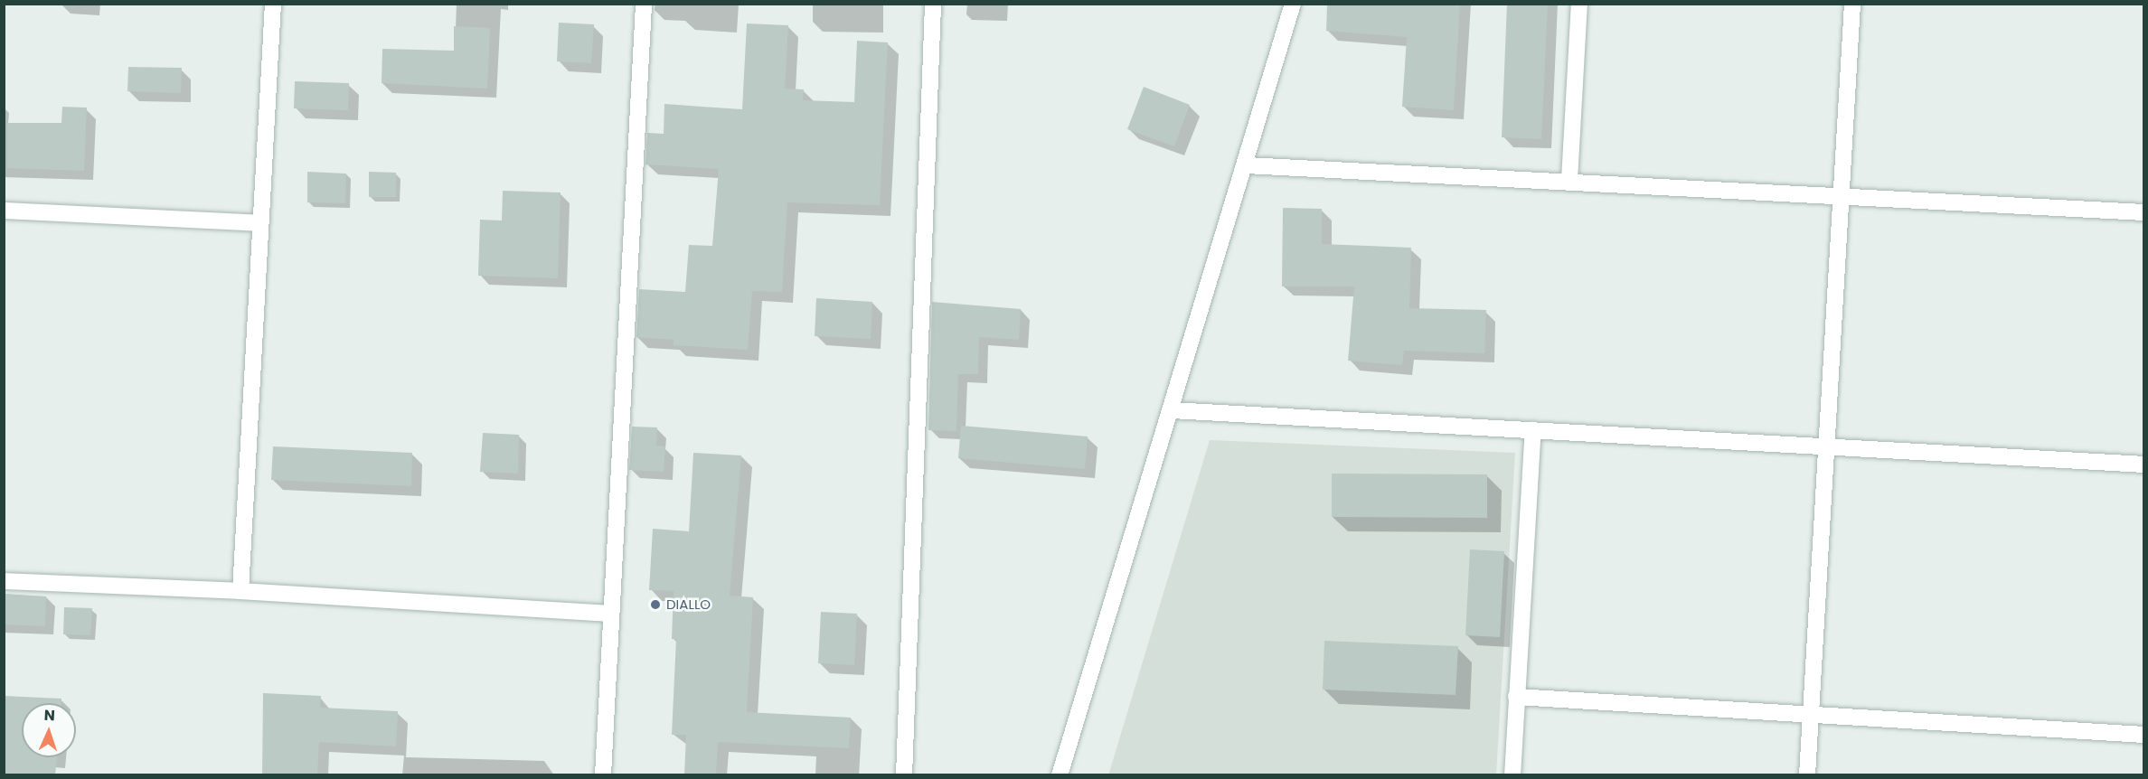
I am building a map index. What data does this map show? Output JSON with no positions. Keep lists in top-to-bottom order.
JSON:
{
  "places": ["DIALLO"],
  "north": "top"
}
